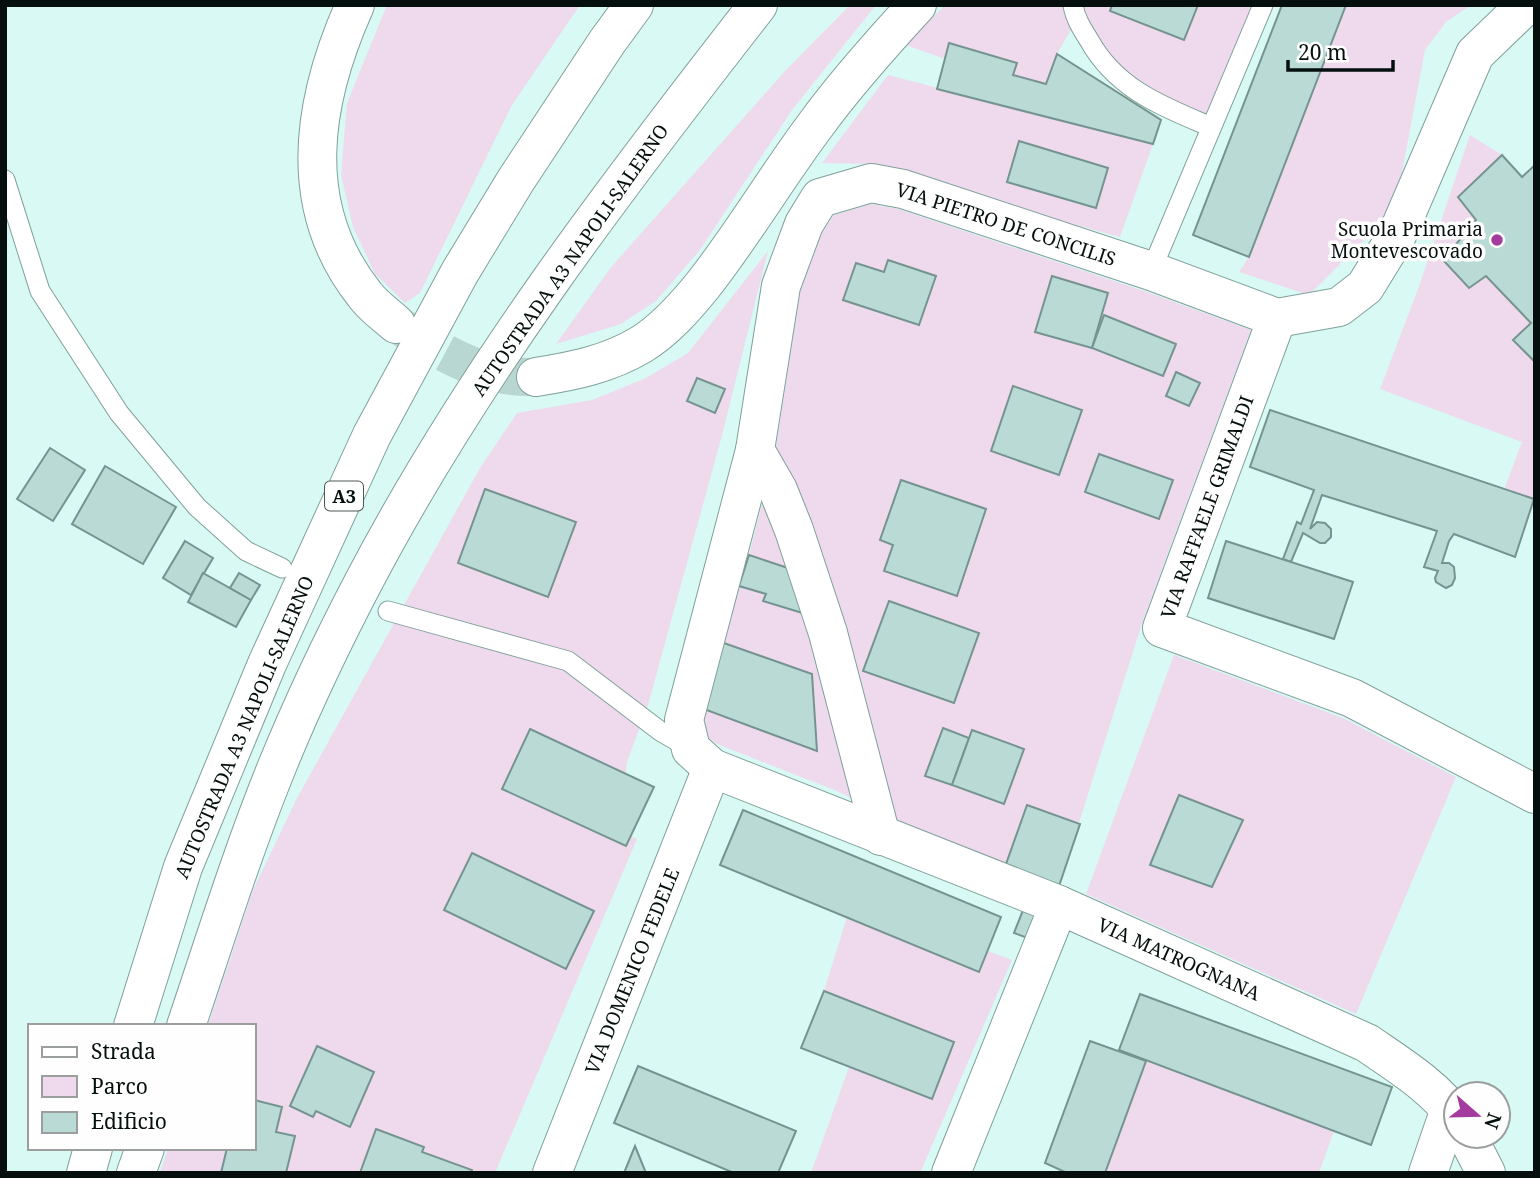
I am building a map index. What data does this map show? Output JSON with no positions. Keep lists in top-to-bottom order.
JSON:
{
  "streets": {
    "main road": [
      "VIA PIETRO DE CONCILIS",
      "AUTOSTRADA A3 NAPOLI-SALERNO",
      "A3",
      "VIA RAFFAELE GRIMALDI",
      "VIA MATROGNANA",
      "VIA DOMENICO FEDELE"
    ]
  },
  "crossings": [
    ["VIA PIETRO DE CONCILIS", "VIA RAFFAELE GRIMALDI"],
    ["VIA PIETRO DE CONCILIS", "VIA MATROGNANA"],
    ["VIA PIETRO DE CONCILIS", "VIA DOMENICO FEDELE"],
    ["AUTOSTRADA A3 NAPOLI-SALERNO", "A3"],
    ["VIA MATROGNANA", "VIA DOMENICO FEDELE"]
  ],
  "places": ["Scuola Primaria Montevescovado"],
  "legend": ["Strada", "Parco", "Edificio"],
  "scale_bar": "20 m",
  "north": "right"
}
